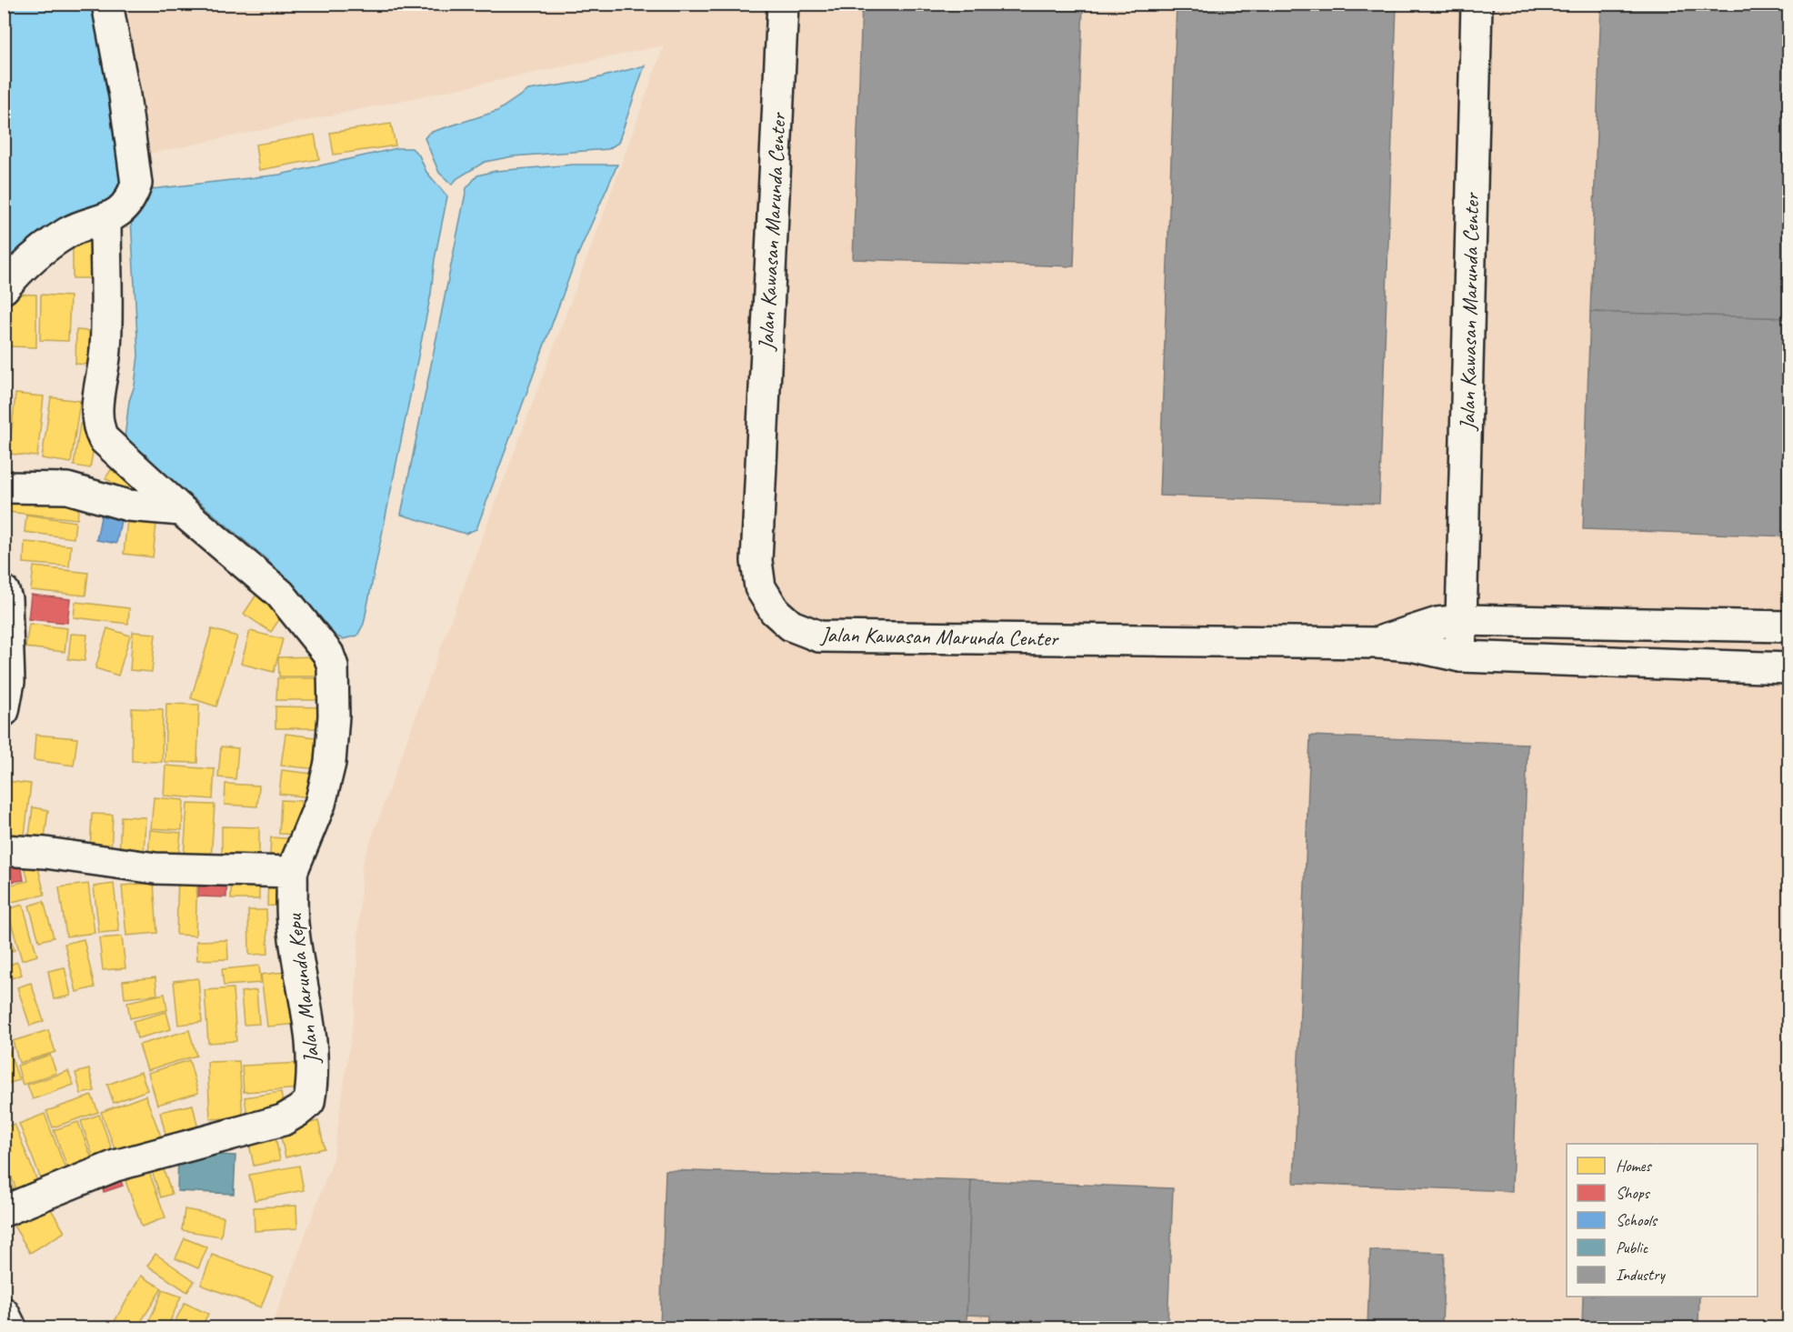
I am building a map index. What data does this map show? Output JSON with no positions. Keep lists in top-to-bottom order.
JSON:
{
  "streets": {
    "street": ["Jalan Kawasan Marunda Center", "Jalan Marunda Kepu"]
  },
  "legend": [
    "Homes",
    "Shops",
    "Schools",
    "Public",
    "Industry"
  ]
}
